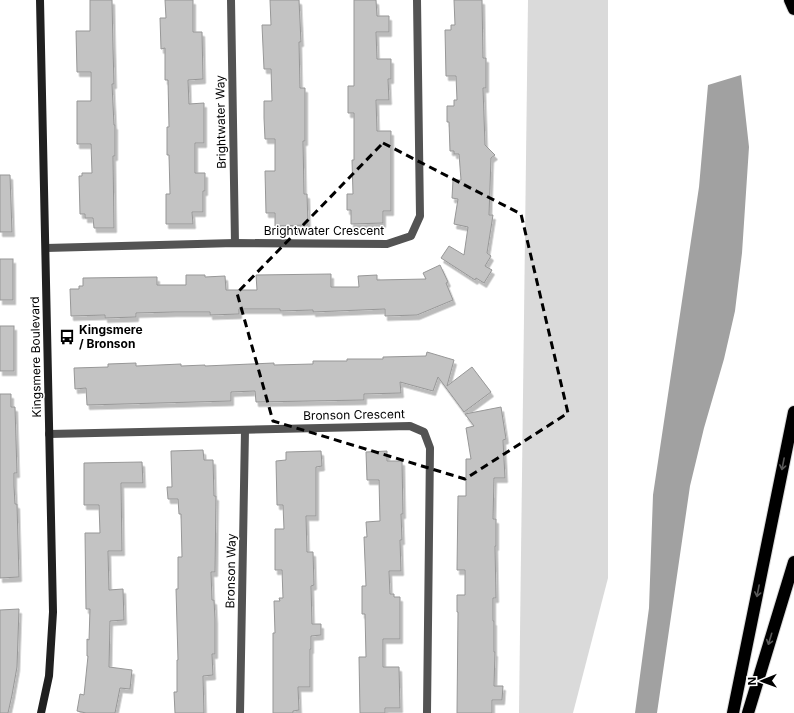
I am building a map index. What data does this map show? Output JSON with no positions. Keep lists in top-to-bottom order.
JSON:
{
  "streets": {
    "street": [
      "Brightwater Way",
      "Brightwater Crescent",
      "Kingsmere Boulevard",
      "Bronson Crescent",
      "Bronson Way"
    ]
  },
  "crossings": [
    ["Brightwater Way", "Brightwater Crescent"],
    ["Brightwater Crescent", "Kingsmere Boulevard"],
    ["Kingsmere Boulevard", "Bronson Crescent"],
    ["Bronson Crescent", "Bronson Way"]
  ],
  "places": {
    "bus stop": ["Kingsmere / Bronson"]
  },
  "north": "left"
}
